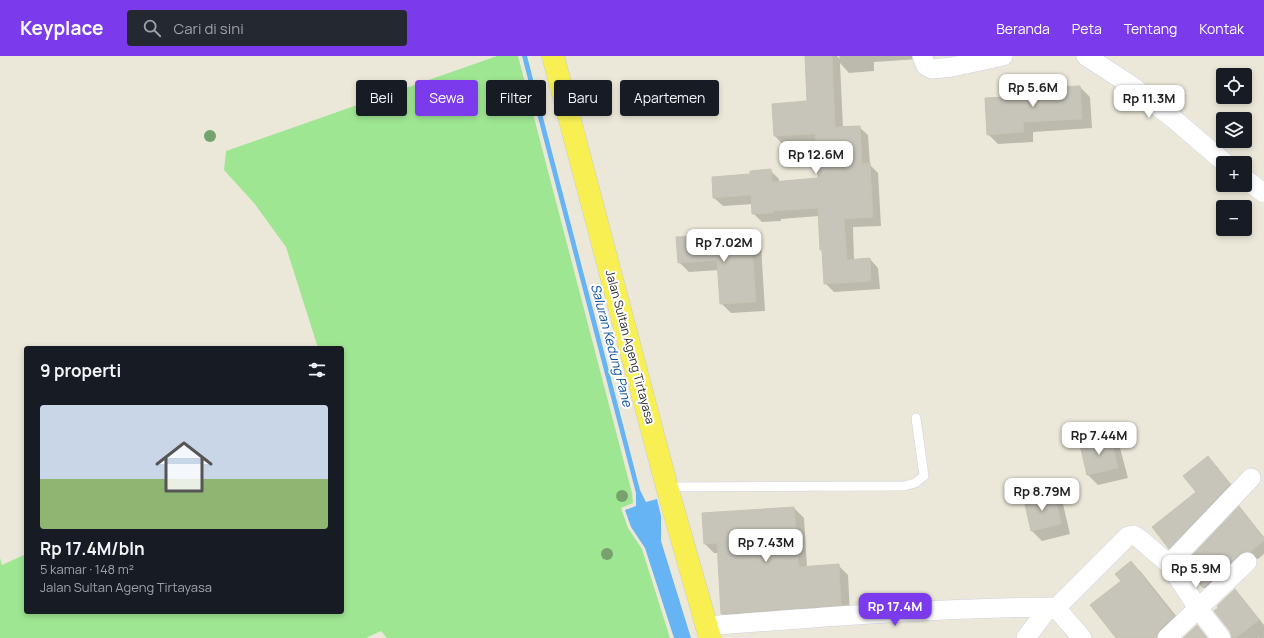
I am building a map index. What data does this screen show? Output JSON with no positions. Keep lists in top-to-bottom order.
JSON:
{
  "streets": {
    "main road": ["Jalan Sultan Ageng Tirtayasa"]
  },
  "water": ["Saluran Kedung Pane"],
  "page": {
    "header": "Keyplace",
    "search": "Cari di sini",
    "nav": [
      "Beranda",
      "Peta",
      "Tentang",
      "Kontak"
    ],
    "map_buttons": ["+", "−"],
    "price": [
      "Rp 5.6M",
      "Rp 11.3M",
      "Rp 12.6M",
      "Rp 7.02M",
      "Rp 7.44M",
      "Rp 8.79M",
      "Rp 7.43M",
      "Rp 5.9M",
      "Rp 17.4M"
    ],
    "chip": [
      "Beli",
      "Sewa",
      "Filter",
      "Baru",
      "Apartemen"
    ],
    "heading": "9 properti",
    "list": [
      {
        "name": "Rp 17.4M/bln",
        "note": "5 kamar · 148 m² · Jalan Sultan Ageng Tirtayasa"
      }
    ]
  }
}
